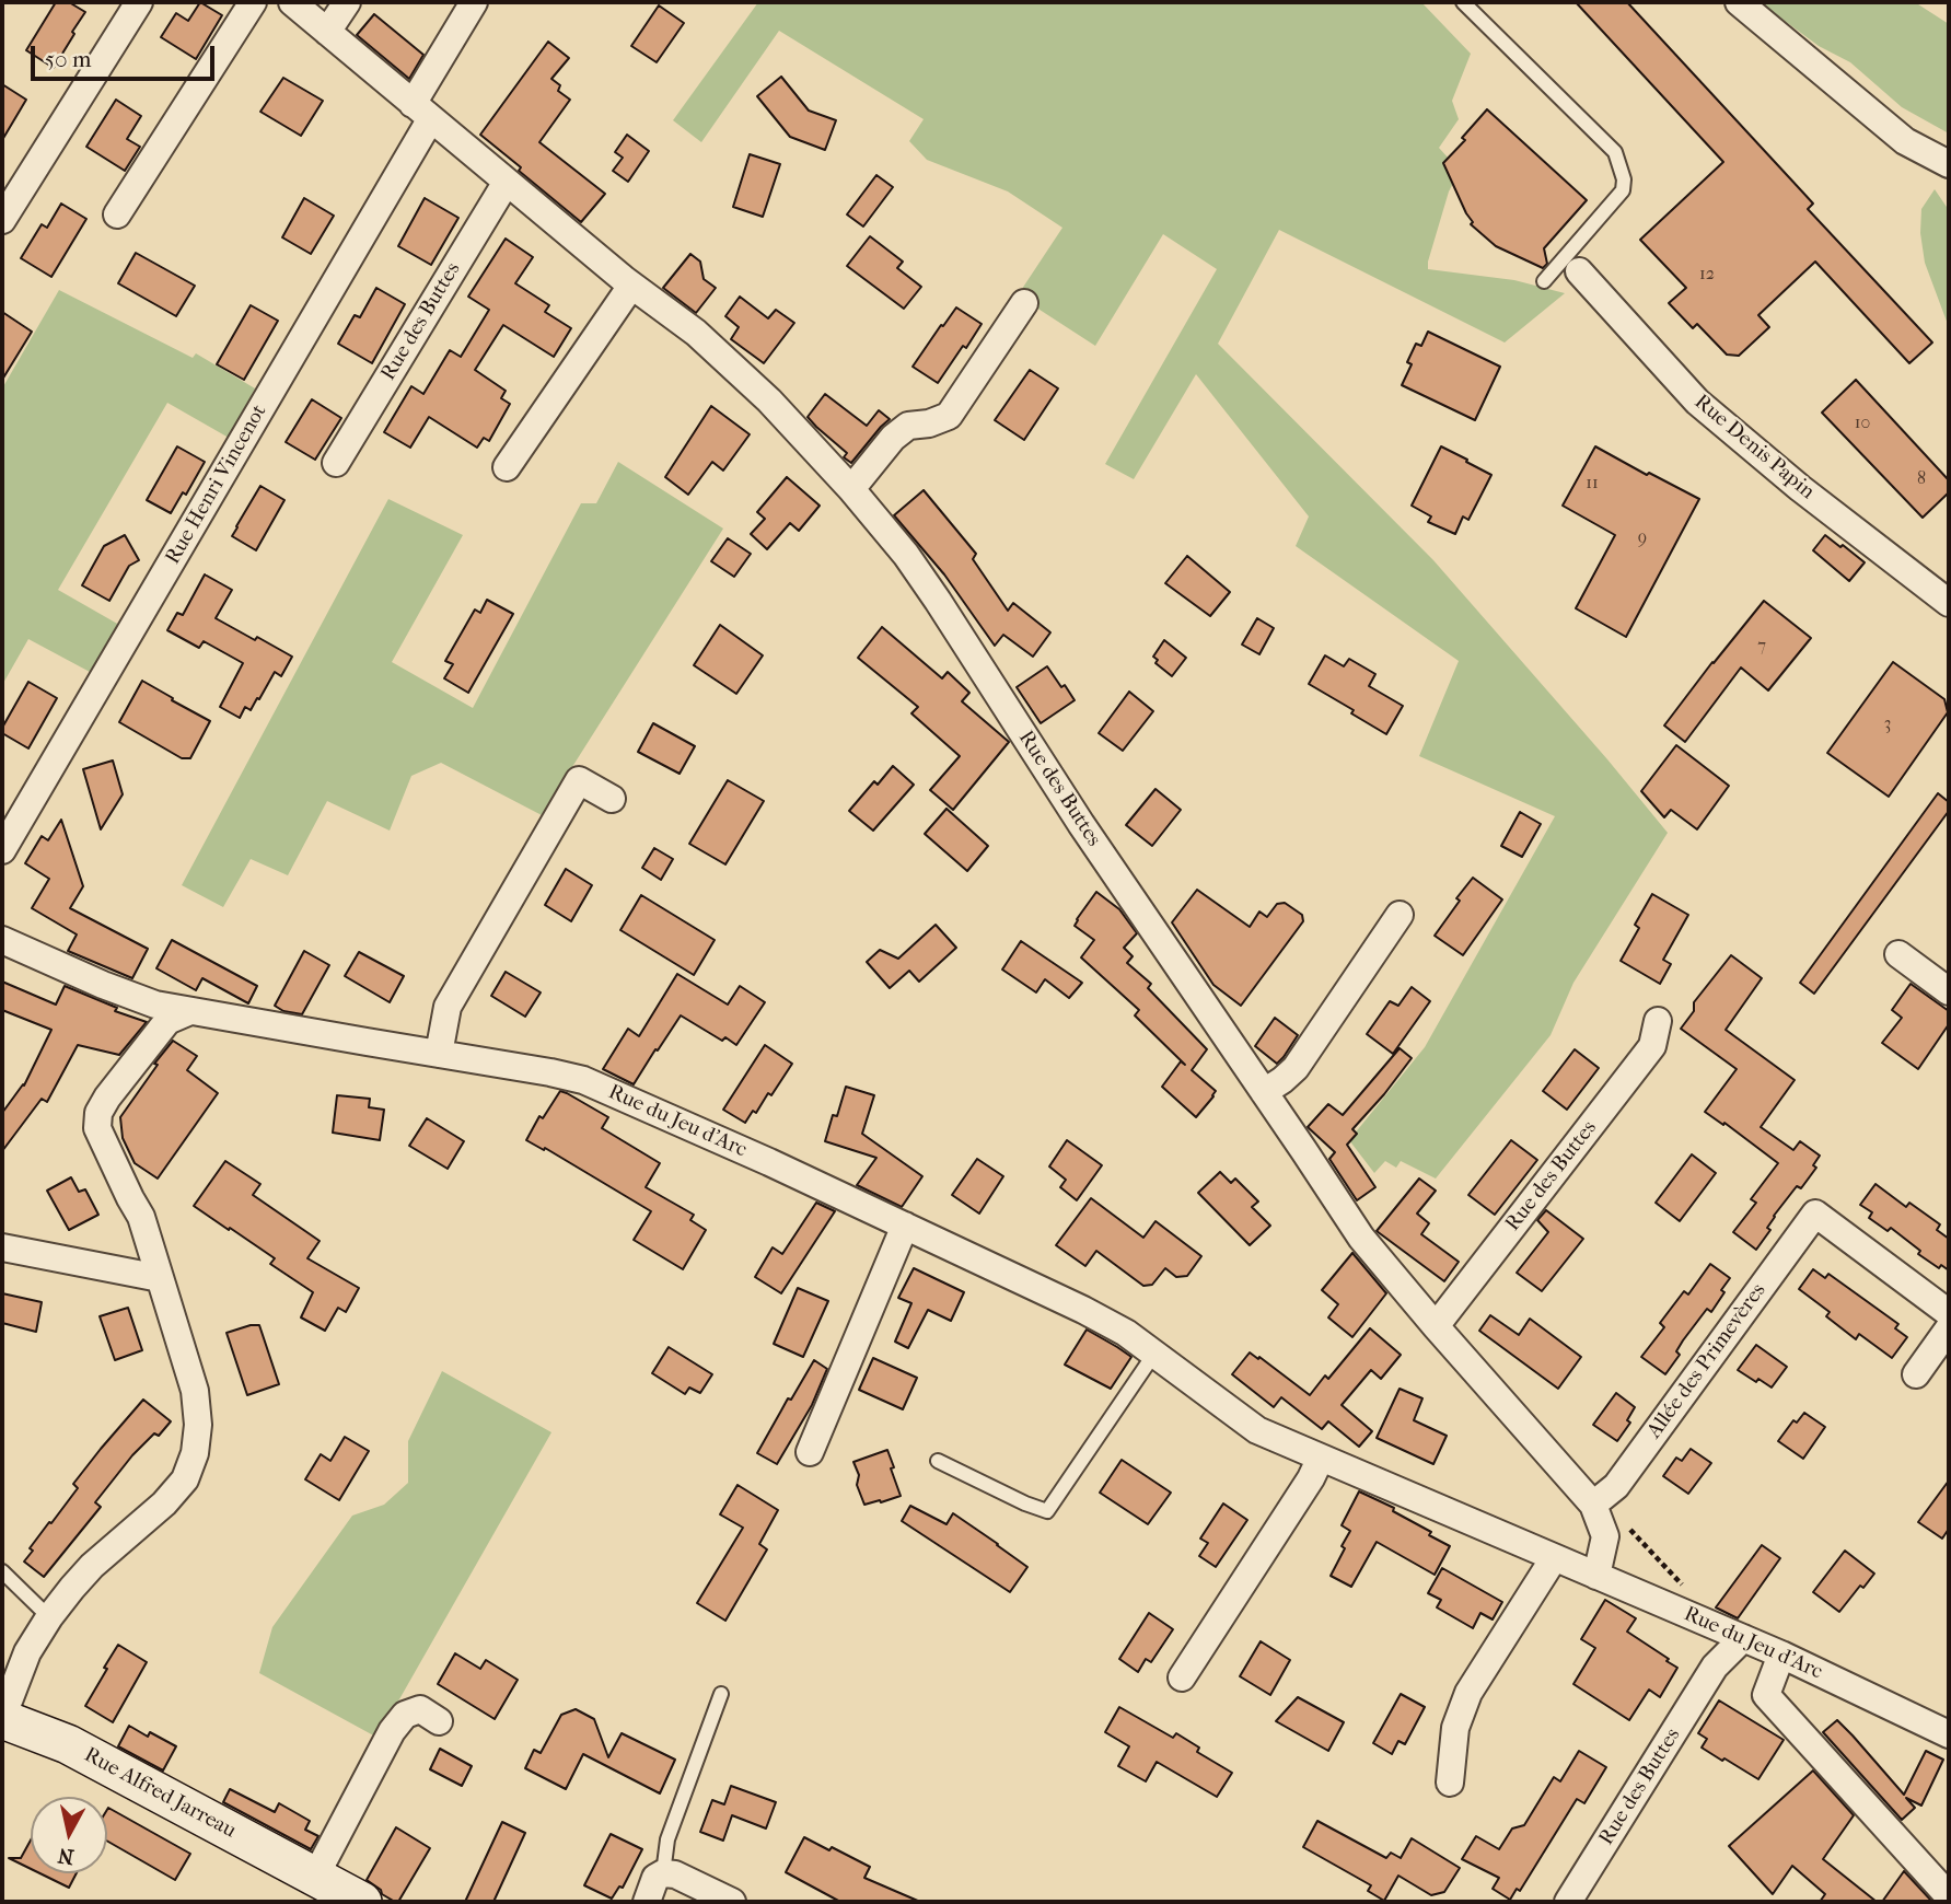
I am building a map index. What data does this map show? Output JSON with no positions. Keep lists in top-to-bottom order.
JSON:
{
  "streets": {
    "street": [
      "Rue des Buttes",
      "Rue Denis Papin",
      "Rue Henri Vincenot",
      "Rue du Jeu d'Arc",
      "Allée des Primevères",
      "Rue Alfred Jarreau"
    ]
  },
  "crossings": [
    ["Rue des Buttes", "Rue Henri Vincenot"],
    ["Rue des Buttes", "Rue du Jeu d'Arc"],
    ["Rue des Buttes", "Allée des Primevères"]
  ],
  "house_numbers": [
    "12",
    "10",
    "8",
    "11",
    "9",
    "7",
    "3"
  ],
  "scale_bar": "50 m",
  "north": "bottom"
}
